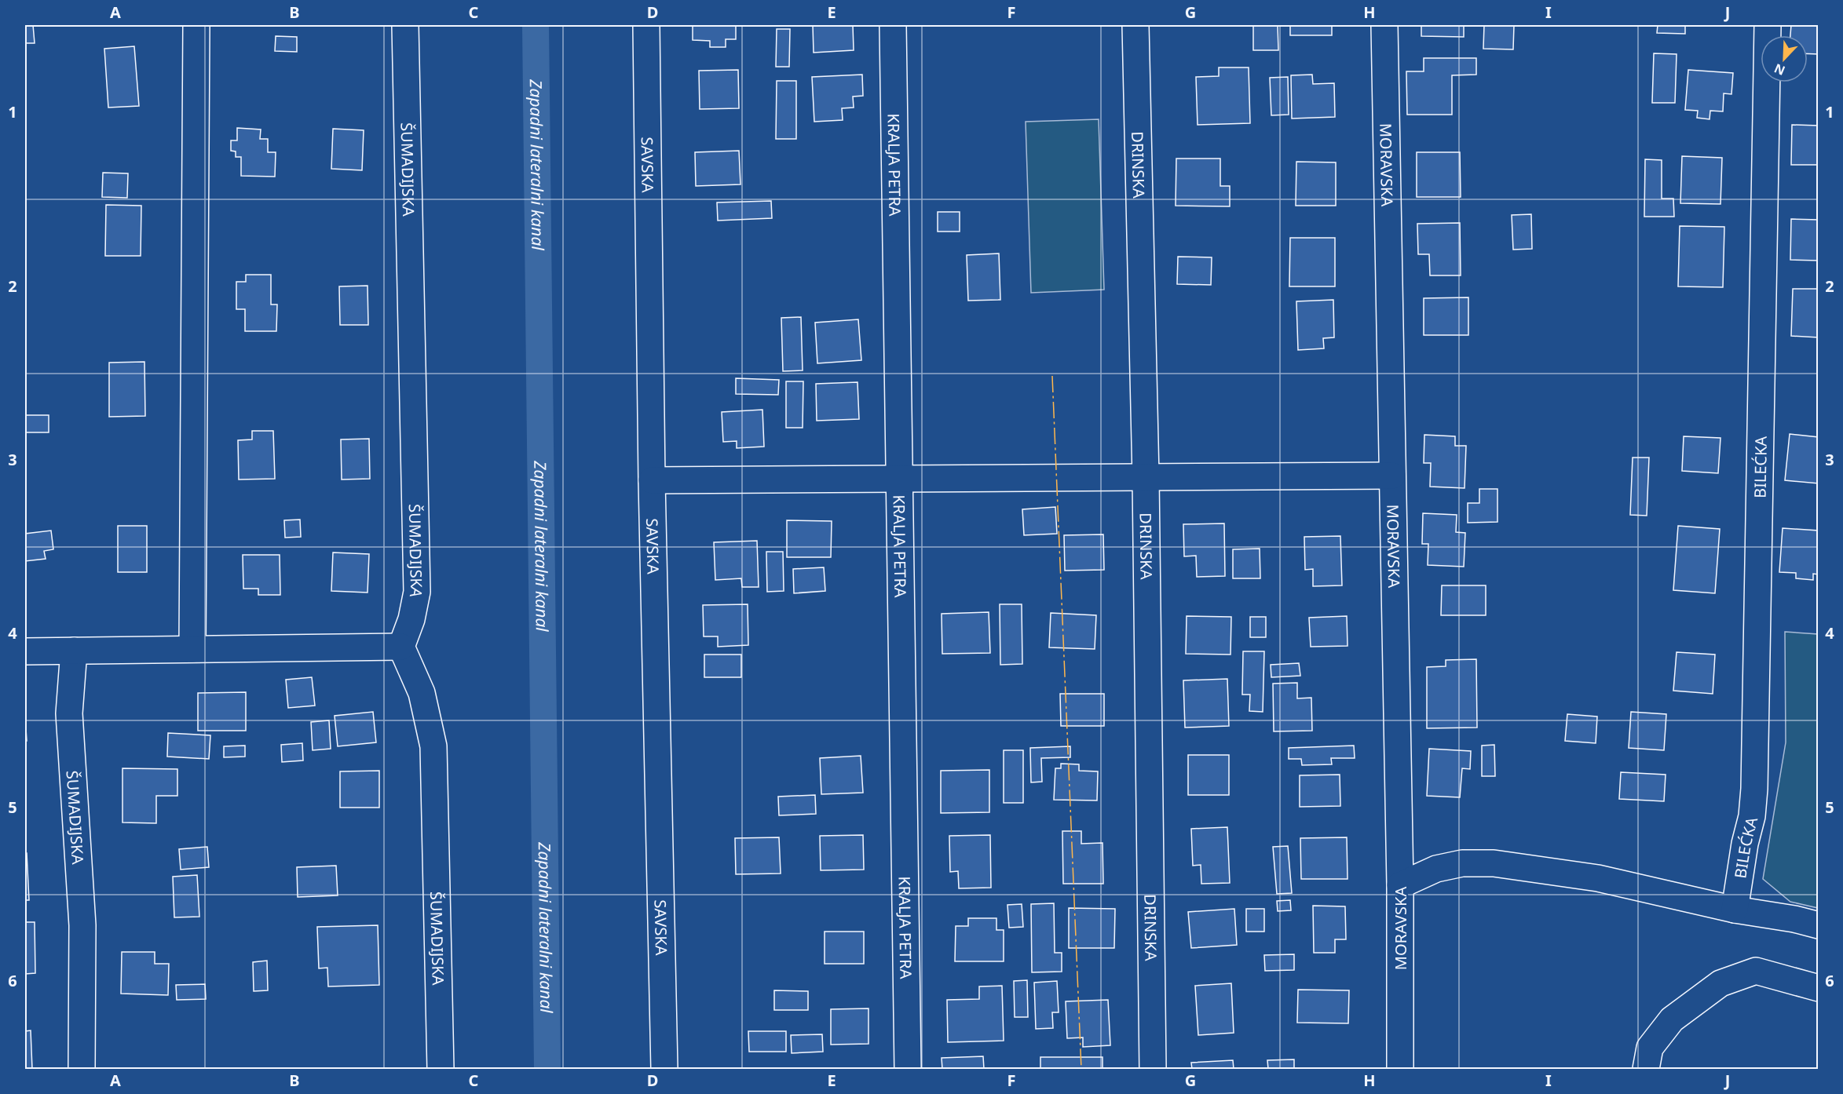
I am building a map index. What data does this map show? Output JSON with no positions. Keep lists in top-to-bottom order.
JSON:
{
  "streets": {
    "street": [
      "SAVSKA",
      "KRALJA PETRA",
      "DRINSKA",
      "MORAVSKA",
      "ŠUMADIJSKA",
      "BILEĆKA"
    ]
  },
  "water": ["Zapadni lateralni kanal"],
  "north": "bottom left",
  "grid": {
    "columns": [
      "A",
      "B",
      "C",
      "D",
      "E",
      "F",
      "G",
      "H",
      "I",
      "J"
    ],
    "rows": [
      "1",
      "2",
      "3",
      "4",
      "5",
      "6"
    ]
  }
}
